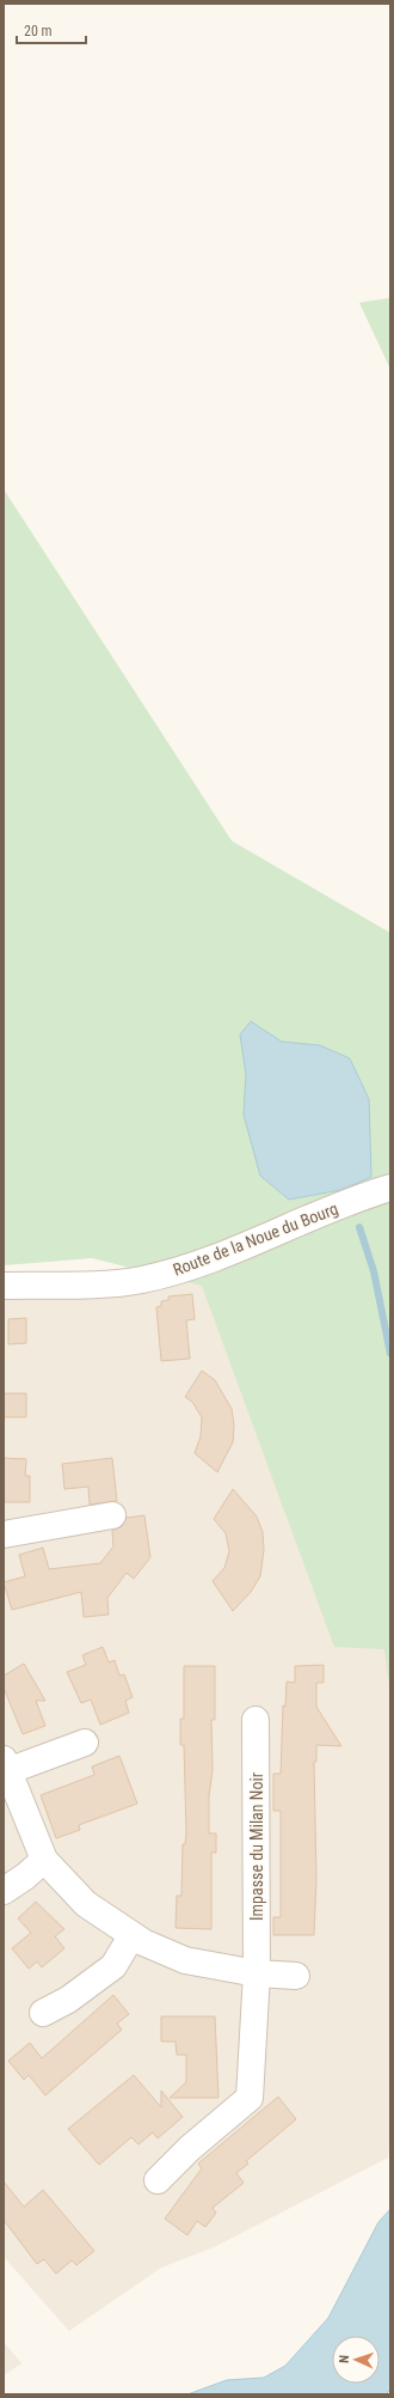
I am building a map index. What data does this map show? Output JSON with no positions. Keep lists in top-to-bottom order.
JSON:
{
  "streets": {
    "street": ["Route de la Noue du Bourg", "Impasse du Milan Noir"]
  },
  "scale_bar": "20 m",
  "north": "left"
}
